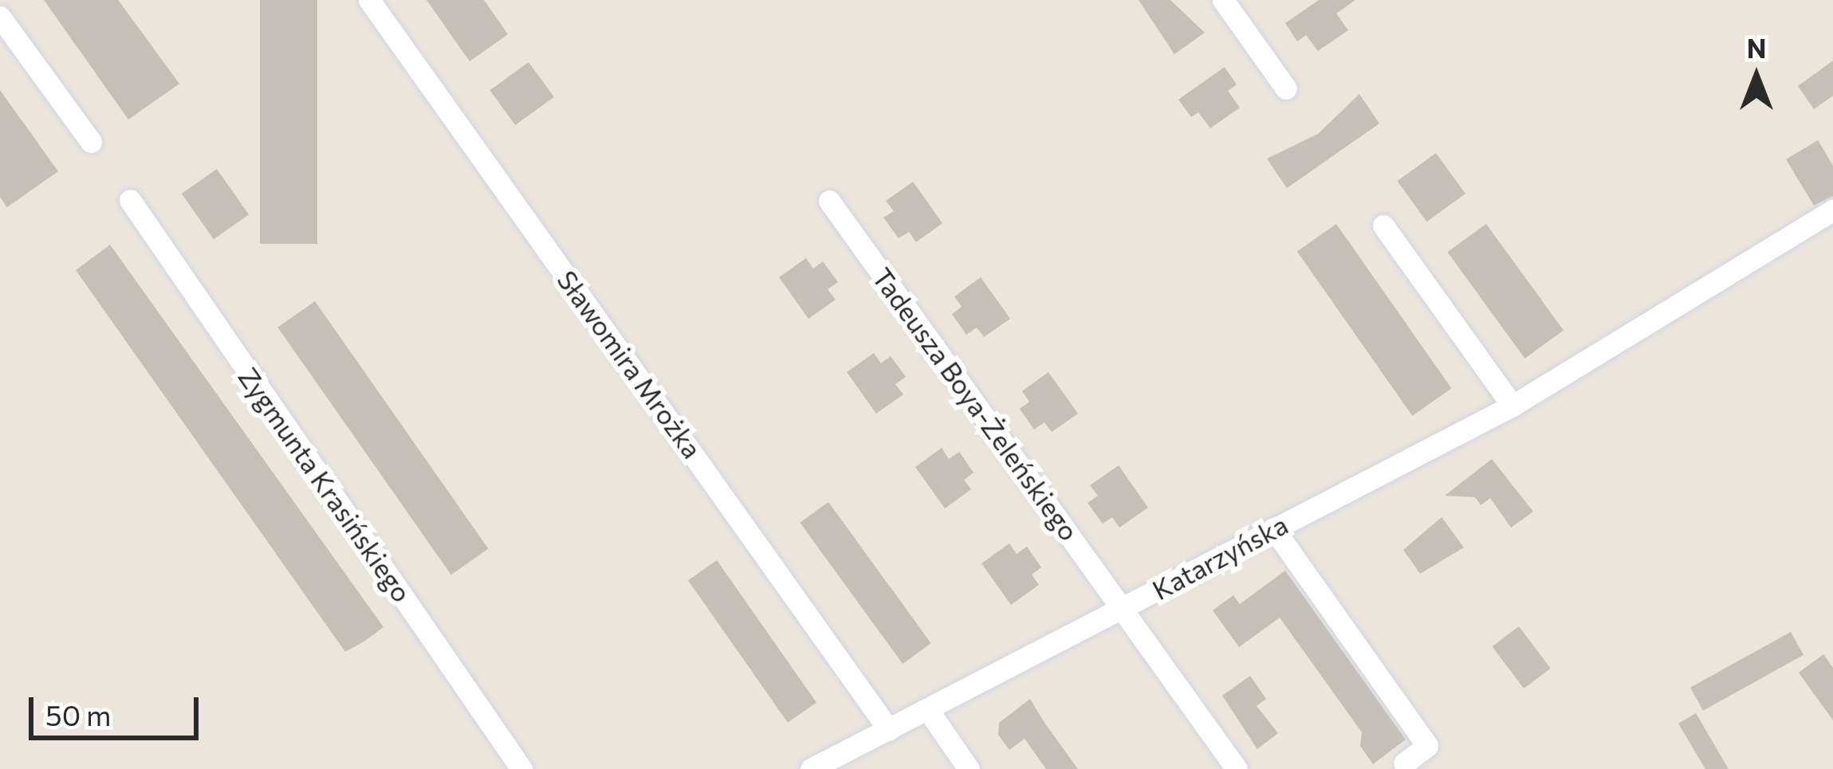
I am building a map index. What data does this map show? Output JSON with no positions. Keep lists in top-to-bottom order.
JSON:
{
  "streets": {
    "street": [
      "Sławomira Mrożka",
      "Tadeusza Boya-Żeleńskiego",
      "Zygmunta Krasińskiego",
      "Katarzyńska"
    ]
  },
  "crossings": [
    ["Sławomira Mrożka", "Katarzyńska"],
    ["Tadeusza Boya-Żeleńskiego", "Katarzyńska"]
  ],
  "scale_bar": "50 m",
  "north": "top"
}
